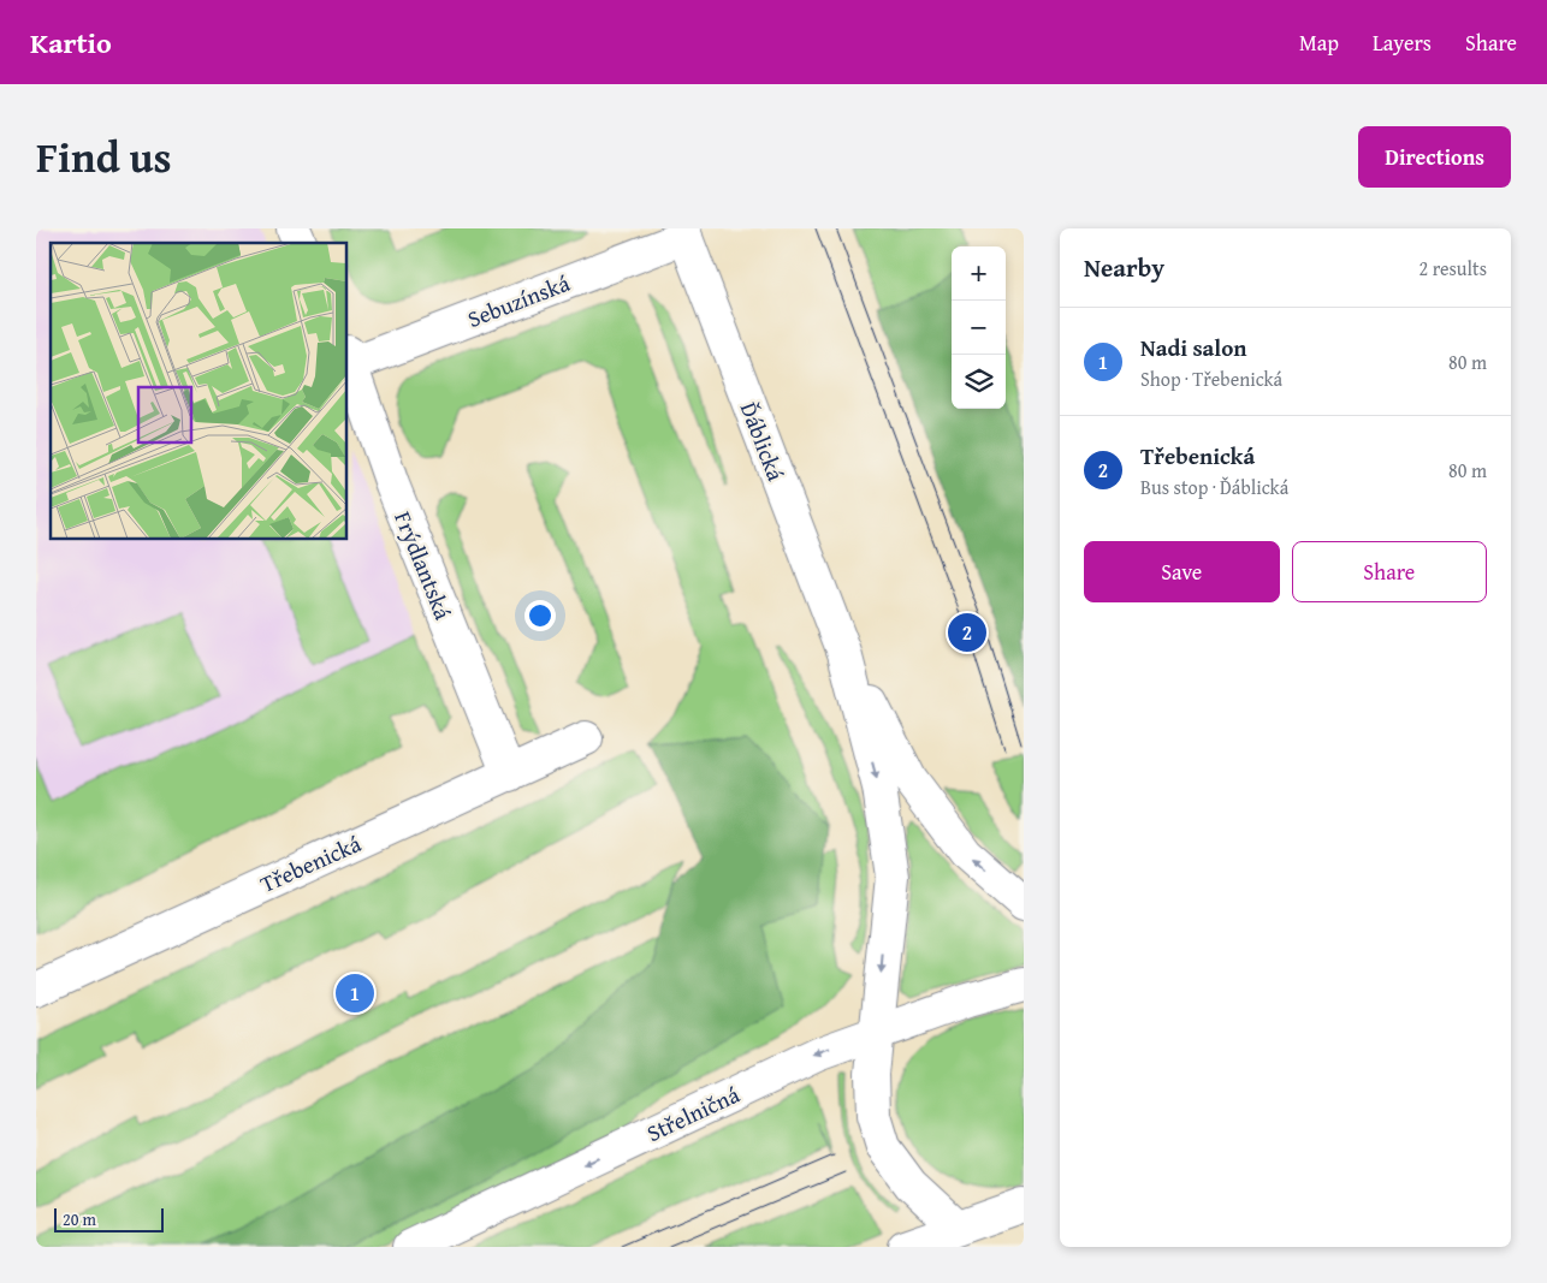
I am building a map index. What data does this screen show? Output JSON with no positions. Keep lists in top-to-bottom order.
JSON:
{
  "streets": {
    "main road": [
      "Sebuzínská",
      "Ďáblická",
      "Frýdlantská",
      "Třebenická",
      "Střelničná"
    ]
  },
  "crossings": [
    ["Sebuzínská", "Ďáblická"],
    ["Sebuzínská", "Frýdlantská"],
    ["Frýdlantská", "Třebenická"]
  ],
  "one_way": ["Střelničná"],
  "scale_bar": "20 m",
  "page": {
    "header": "Kartio",
    "nav": ["Map", "Layers", "Share"],
    "title": "Find us",
    "buttons": [
      "Directions",
      ["Save", "Share"]
    ],
    "heading": ["Nearby", "2 results"],
    "map_buttons": ["+", "−"],
    "list": [
      {
        "mark": "1",
        "name": "Nadi salon",
        "note": "Shop · Třebenická",
        "value": "80 m"
      },
      {
        "mark": "2",
        "name": "Třebenická",
        "note": "Bus stop · Ďáblická",
        "value": "80 m"
      }
    ],
    "pins": ["2", "1"],
    "scale": "20 m"
  }
}
